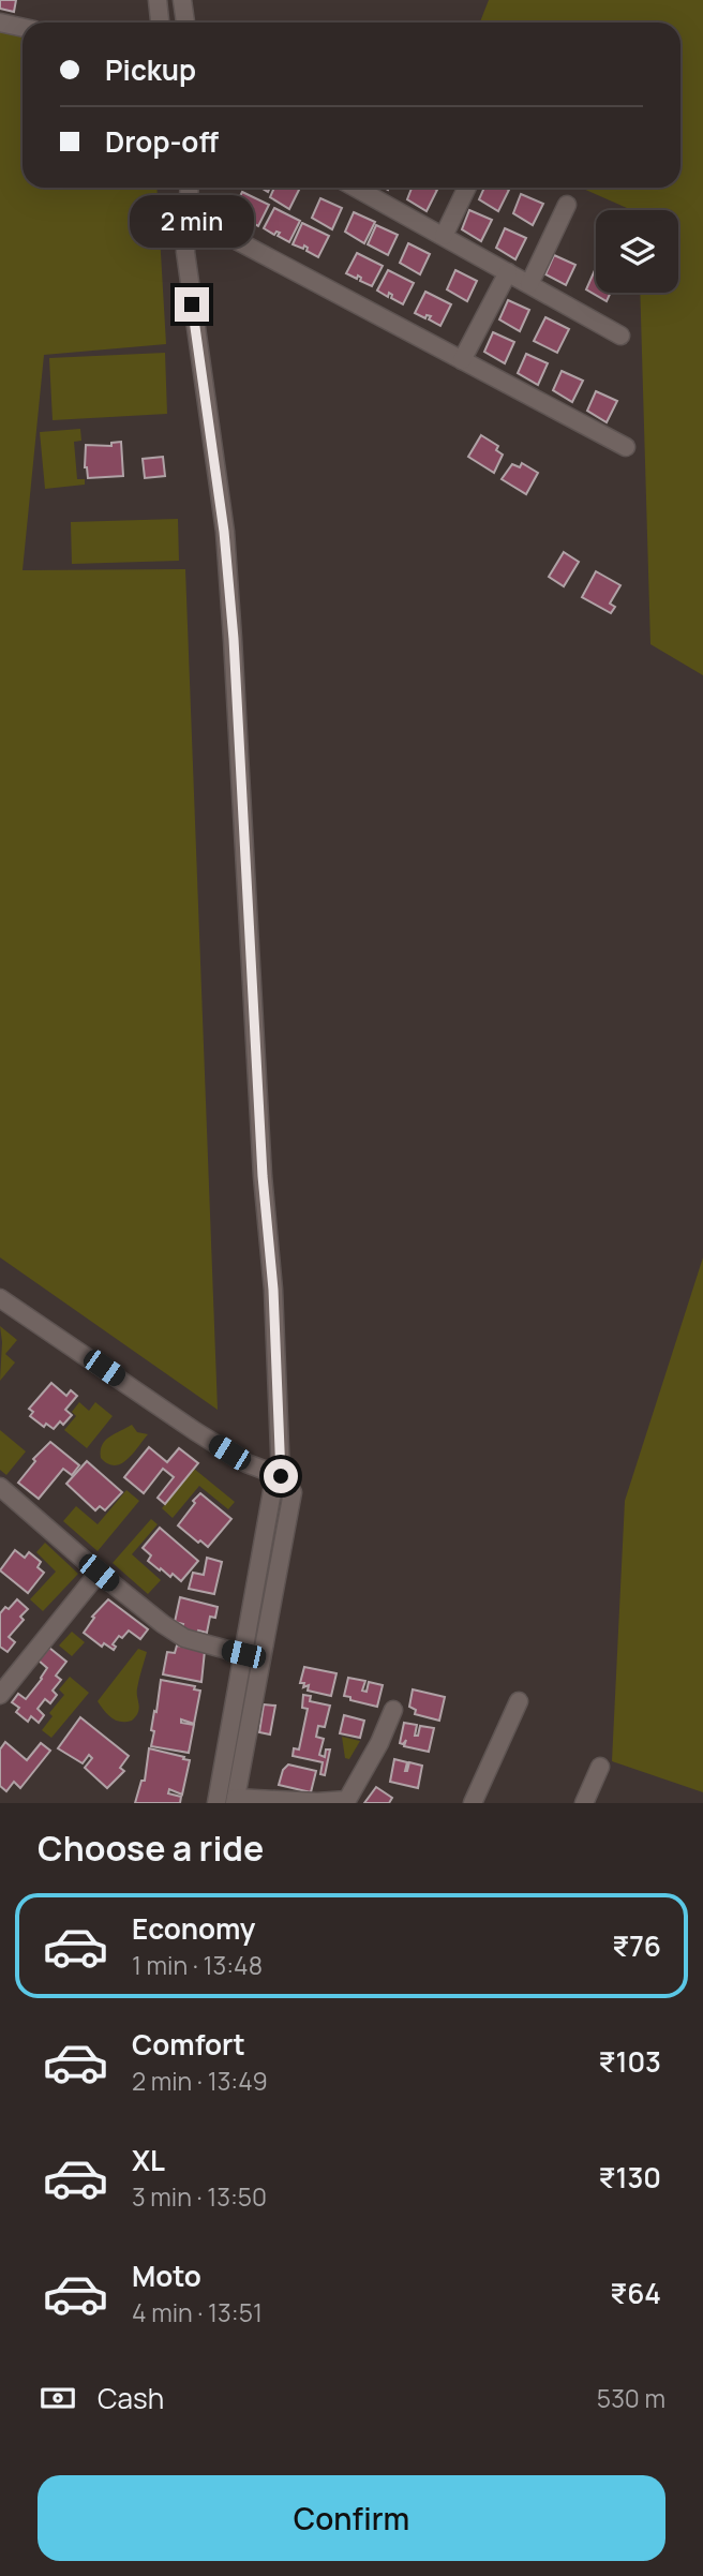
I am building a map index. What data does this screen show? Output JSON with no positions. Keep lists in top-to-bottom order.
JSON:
{
  "page": {
    "banner": ["Pickup", "Drop-off"],
    "bubble": "2 min",
    "heading": "Choose a ride",
    "list": [
      {
        "name": "Economy",
        "note": "1 min · 13:48",
        "value": "₹76"
      },
      {
        "name": "Comfort",
        "note": "2 min · 13:49",
        "value": "₹103"
      },
      {
        "name": "XL",
        "note": "3 min · 13:50",
        "value": "₹130"
      },
      {
        "name": "Moto",
        "note": "4 min · 13:51",
        "value": "₹64"
      }
    ],
    "pay": ["Cash", "530 m"],
    "buttons": "Confirm"
  }
}
